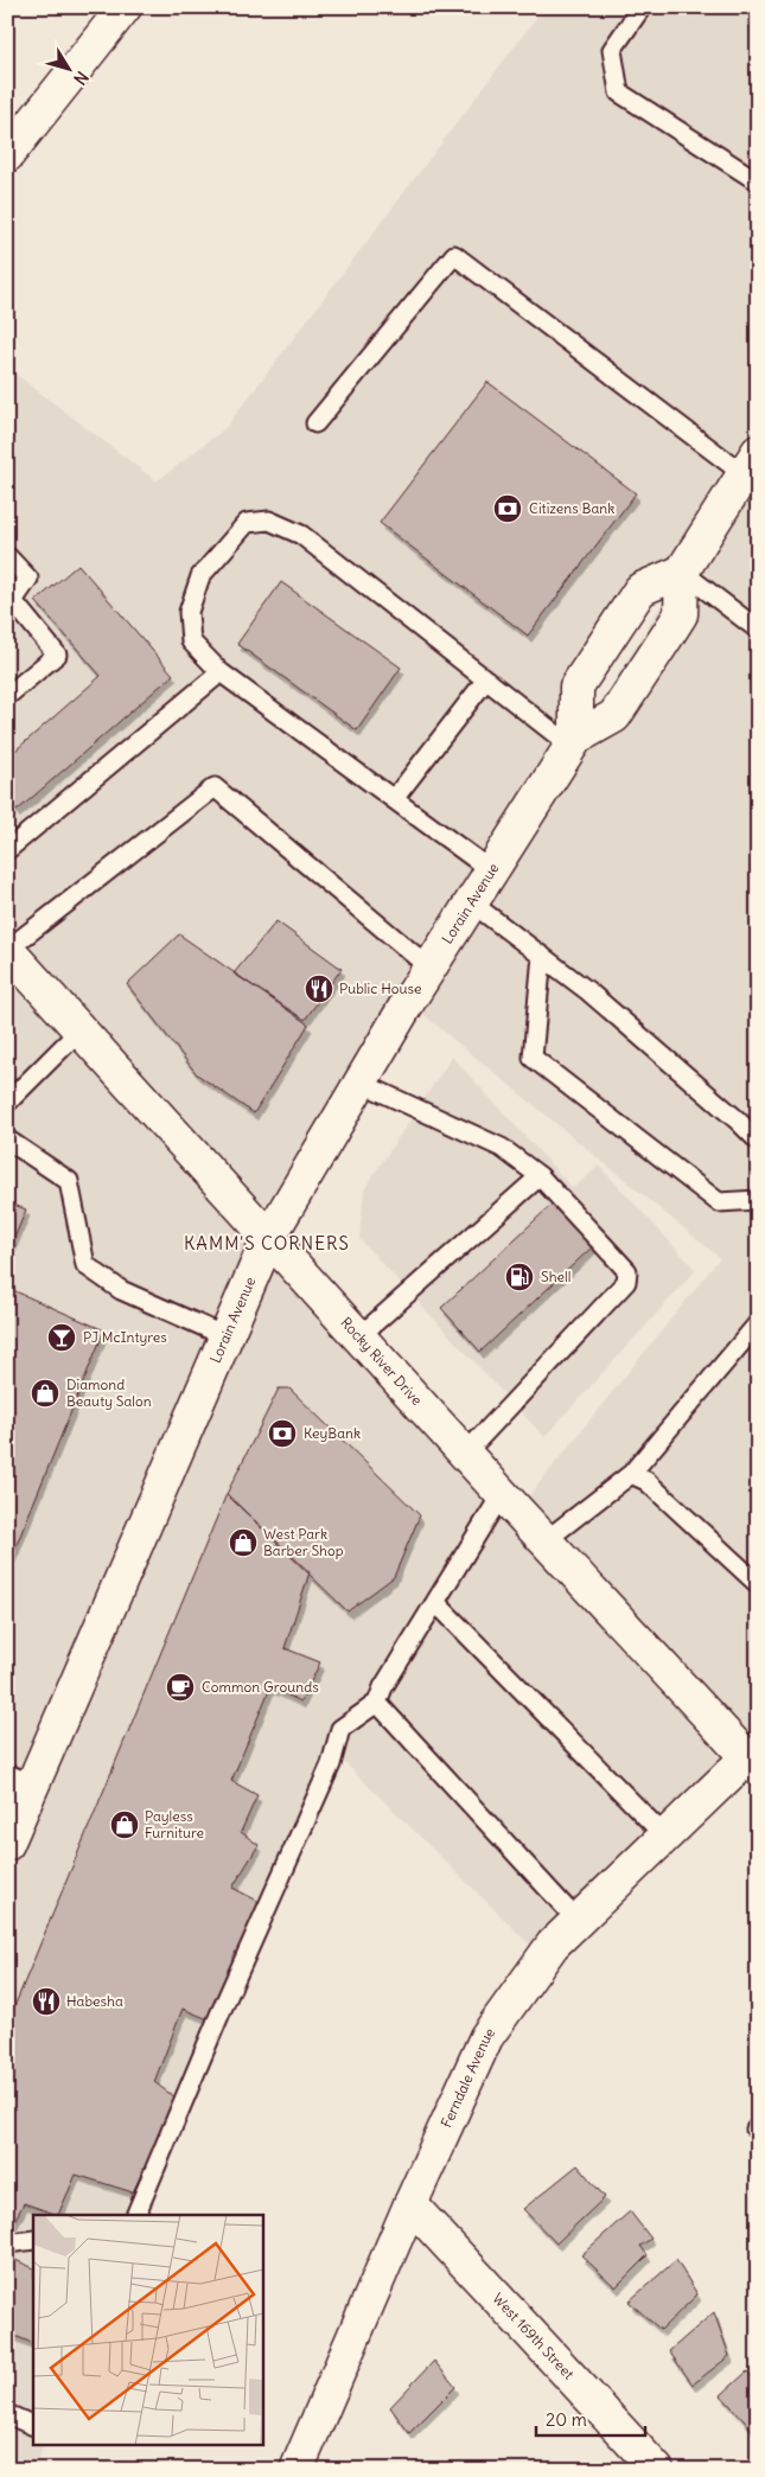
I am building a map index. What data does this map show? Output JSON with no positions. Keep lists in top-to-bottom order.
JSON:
{
  "streets": {
    "main road": [
      "Lorain Avenue",
      "Rocky River Drive",
      "Ferndale Avenue",
      "West 169th Street"
    ]
  },
  "crossings": [
    ["Lorain Avenue", "Rocky River Drive"],
    ["Rocky River Drive", "Ferndale Avenue"],
    ["Ferndale Avenue", "West 169th Street"]
  ],
  "districts": ["KAMM'S CORNERS"],
  "places": {
    "bank": ["Citizens Bank", "KeyBank"],
    "restaurant": ["Public House", "Habesha"],
    "fuel station": ["Shell"],
    "bar": ["PJ McIntyres"],
    "shop": ["Diamond Beauty Salon", "West Park Barber Shop", "Payless Furniture"],
    "cafe": ["Common Grounds"]
  },
  "scale_bar": "20 m",
  "north": "bottom right"
}
